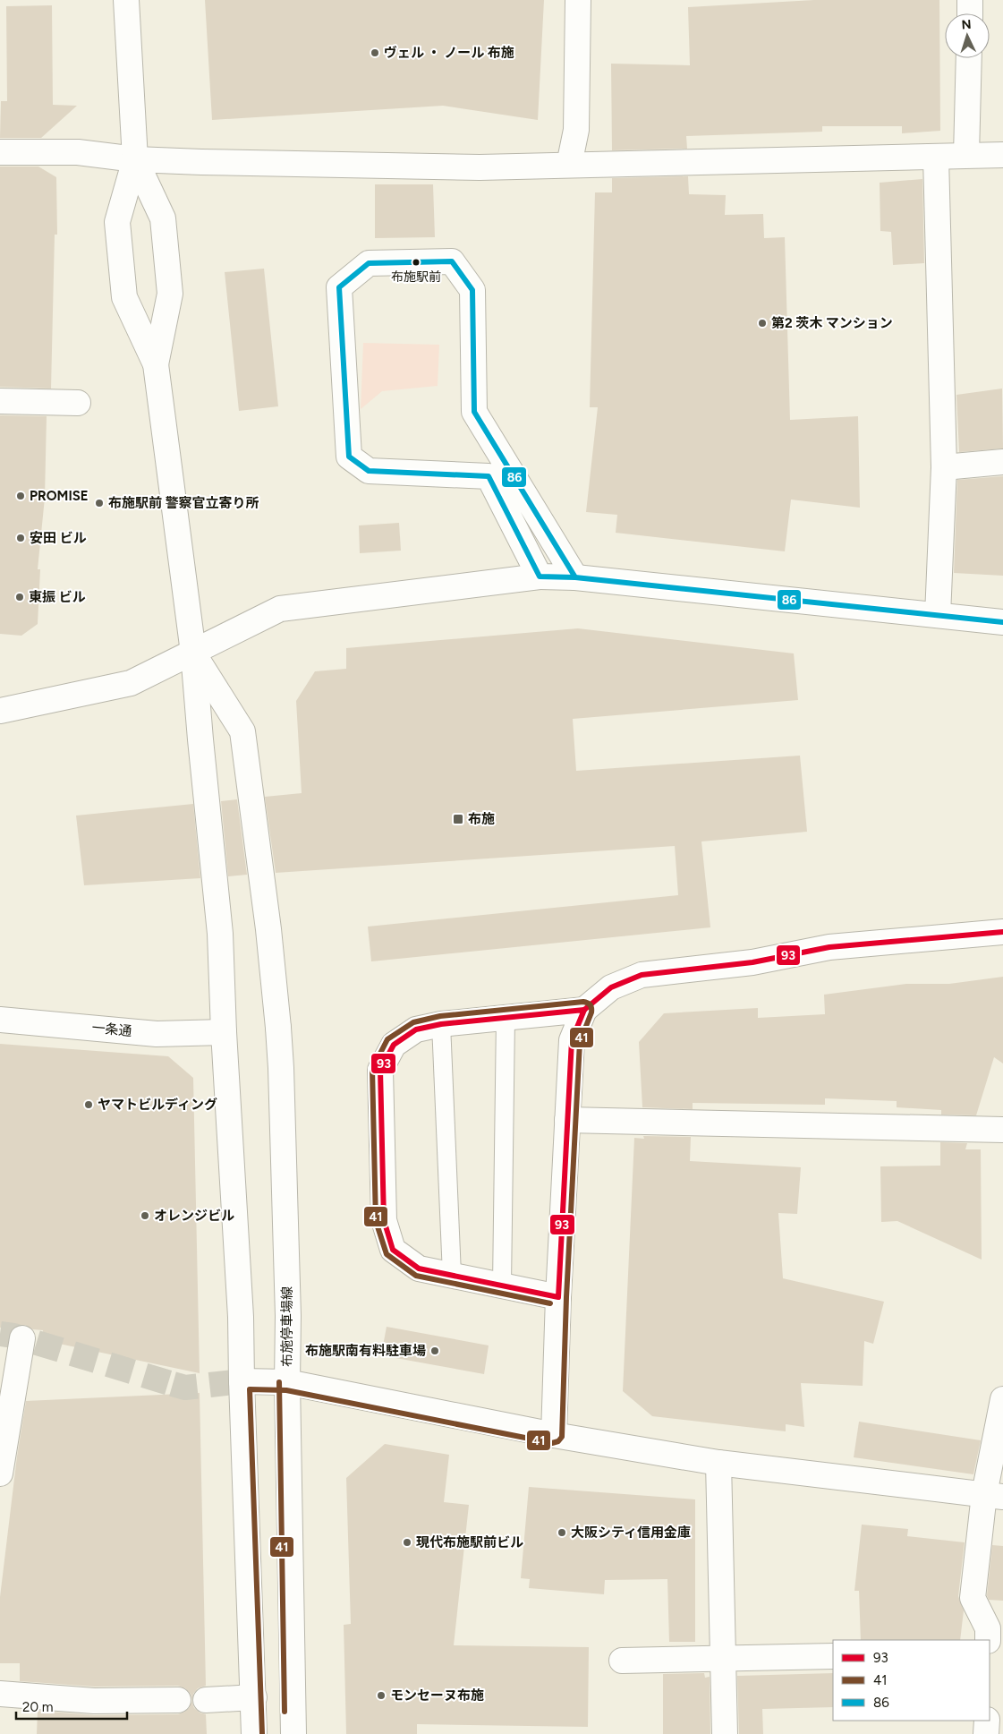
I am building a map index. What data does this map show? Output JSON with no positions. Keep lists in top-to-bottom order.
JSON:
{
  "streets": {
    "street": ["一条通", "布施停車場線"]
  },
  "places": {
    "other": [
      "ヴェル ・ ノール 布施",
      "布施駅前",
      "第2 茨木 マンション",
      "PROMISE",
      "布施駅前 警察官立寄り所",
      "安田 ビル",
      "東振 ビル",
      "ヤマトビルディング",
      "オレンジビル",
      "布施駅南有料駐車場",
      "大阪シティ信用金庫",
      "現代布施駅前ビル",
      "モンセーヌ布施"
    ],
    "transit": ["布施"]
  },
  "lines": ["transit line 86", "transit line 93", "transit line 41"],
  "legend": ["93", "41", "86"],
  "scale_bar": "20 m",
  "north": "top"
}
